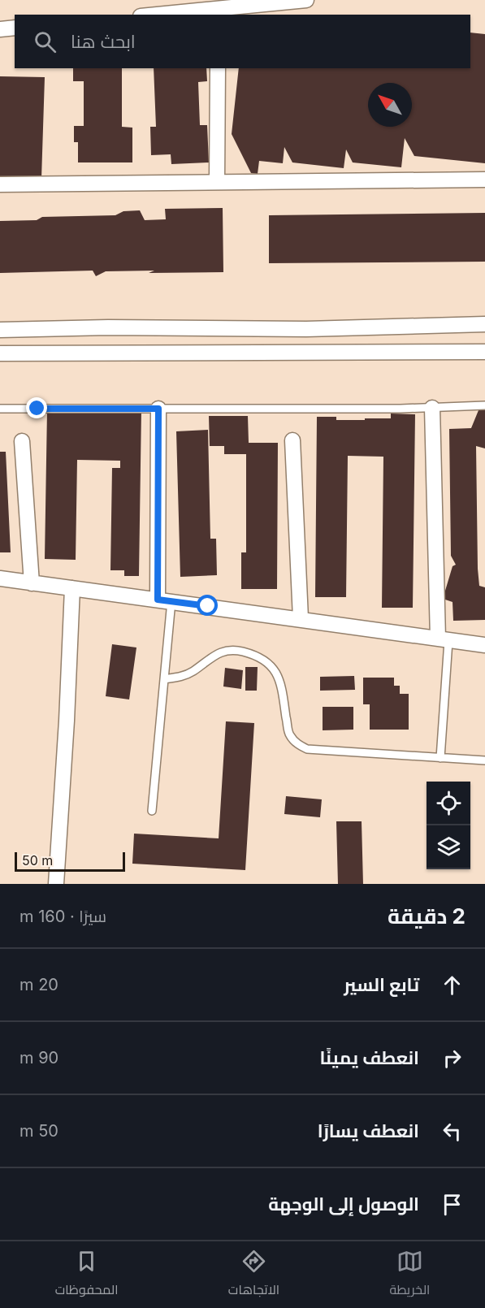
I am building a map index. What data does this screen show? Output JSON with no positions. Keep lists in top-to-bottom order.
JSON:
{
  "scale_bar": "50 m",
  "north": "top left",
  "page": {
    "search": "ابحث هنا",
    "scale": "50 m",
    "heading": ["2 دقيقة", "سيرًا · 160 m"],
    "list": [
      ["تابع السير", "20 m"],
      ["انعطف يمينًا", "90 m"],
      ["انعطف يسارًا", "50 m"],
      "الوصول إلى الوجهة"
    ],
    "nav": ["الخريطة", "الاتجاهات", "المحفوظات"]
  }
}
